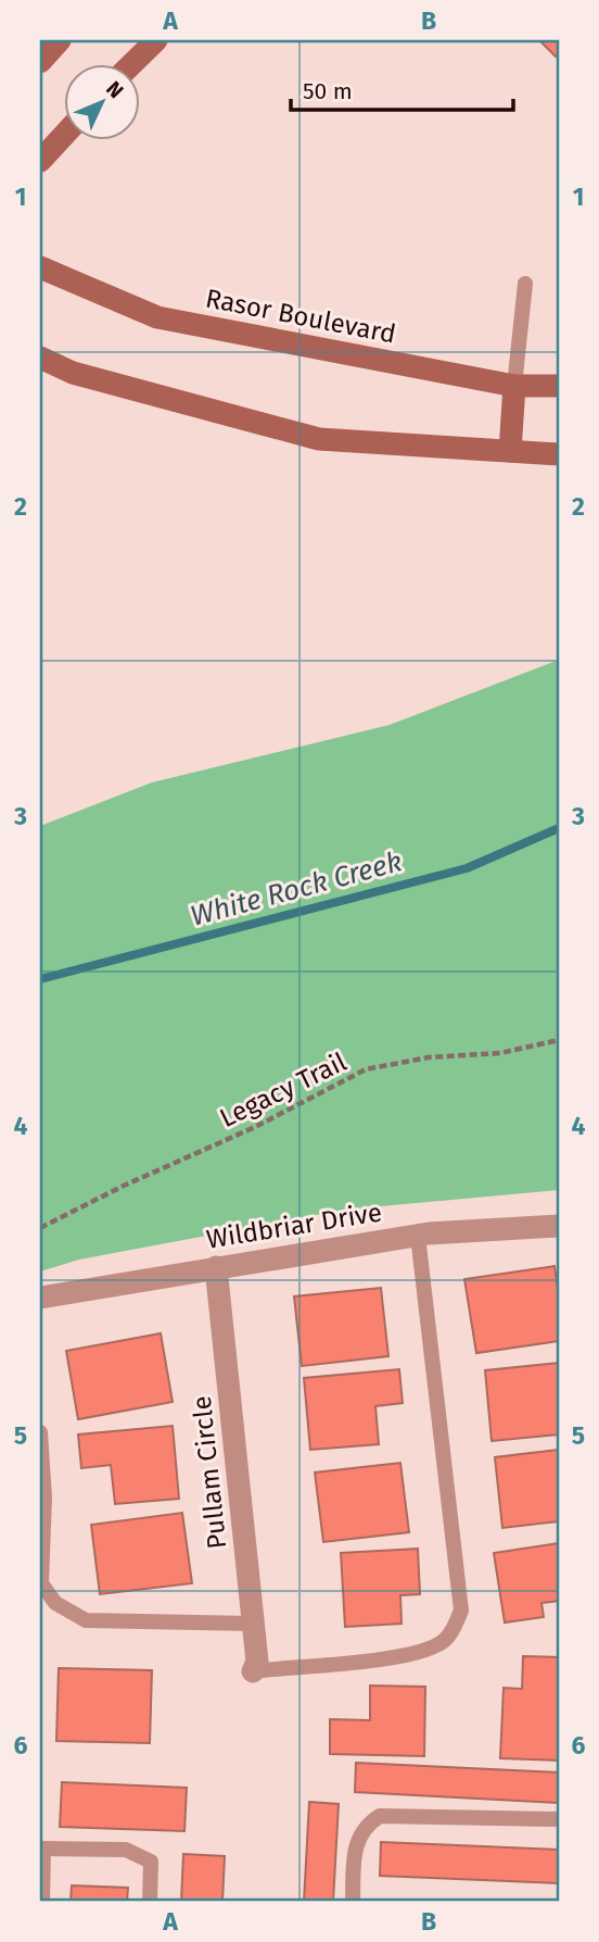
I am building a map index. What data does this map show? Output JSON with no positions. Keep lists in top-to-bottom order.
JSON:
{
  "streets": {
    "main road": ["Rasor Boulevard"],
    "street": ["Wildbriar Drive", "Pullam Circle"],
    "path": ["Legacy Trail"]
  },
  "crossings": [
    ["Wildbriar Drive", "Pullam Circle"]
  ],
  "water": ["White Rock Creek"],
  "scale_bar": "50 m",
  "north": "top right",
  "grid": {
    "columns": ["A", "B"],
    "rows": [
      "1",
      "2",
      "3",
      "4",
      "5",
      "6"
    ]
  }
}
